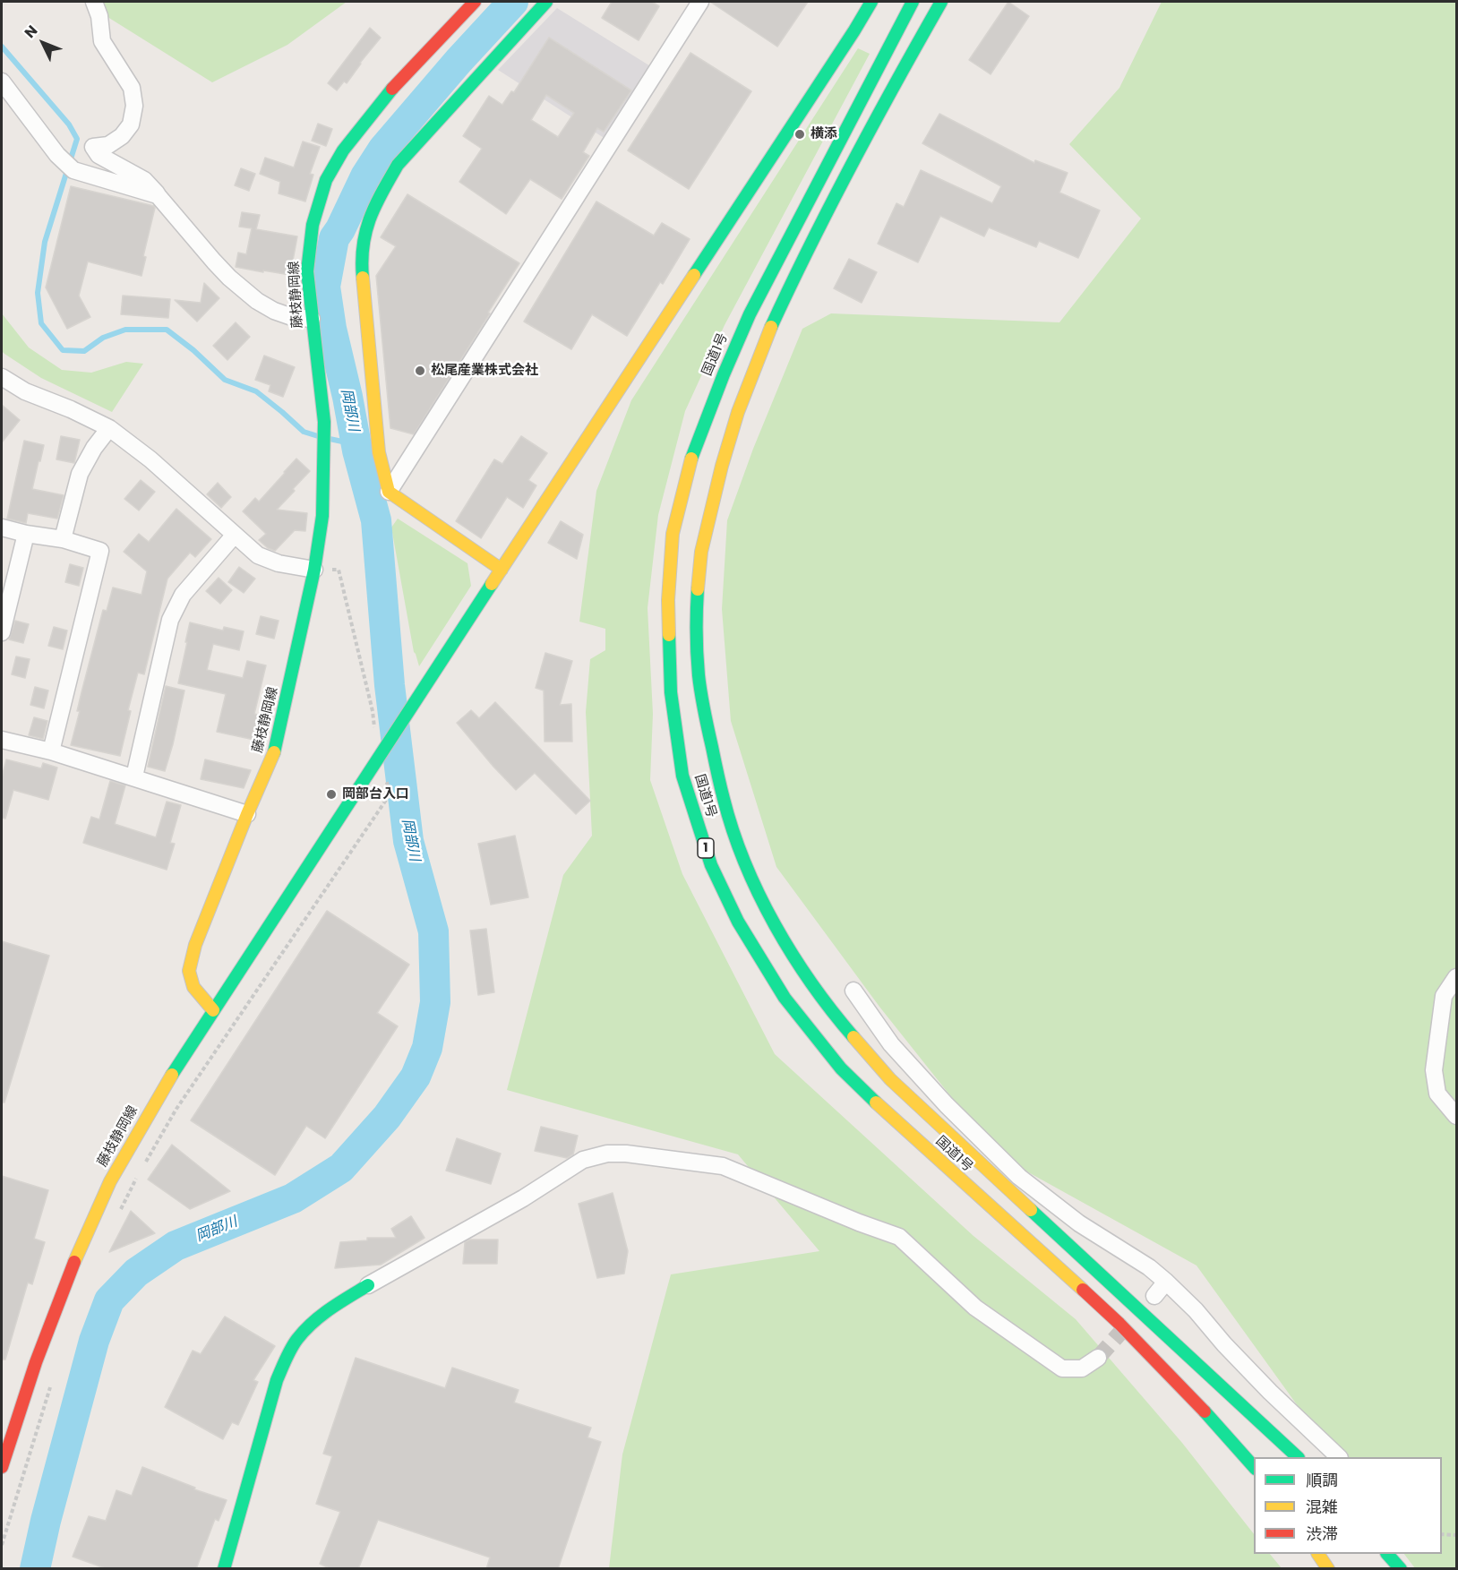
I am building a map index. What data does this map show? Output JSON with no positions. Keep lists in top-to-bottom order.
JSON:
{
  "streets": {
    "main road": ["藤枝静岡線", "国道1号", "1"]
  },
  "water": ["岡部川"],
  "places": ["横添", "松尾産業株式会社", "岡部台入口"],
  "legend": ["順調", "混雑", "渋滞"],
  "north": "top left"
}
